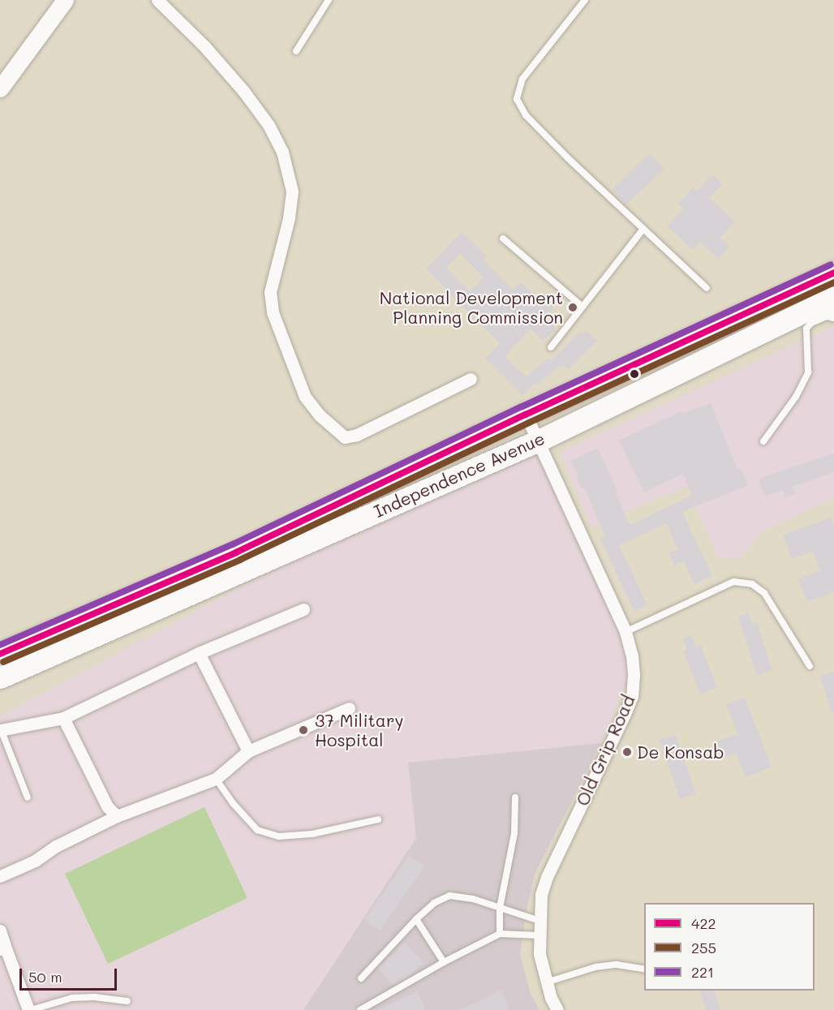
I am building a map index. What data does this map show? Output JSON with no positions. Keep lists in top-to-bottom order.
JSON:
{
  "streets": {
    "highway": ["Independence Avenue"],
    "street": ["Old Grip Road"]
  },
  "crossings": [
    ["Independence Avenue", "Old Grip Road"]
  ],
  "places": ["National Development Planning Commission", "37 Military Hospital", "De Konsab"],
  "lines": ["transit line 221", "transit line 422", "transit line 255"],
  "legend": ["422", "255", "221"],
  "scale_bar": "50 m"
}
